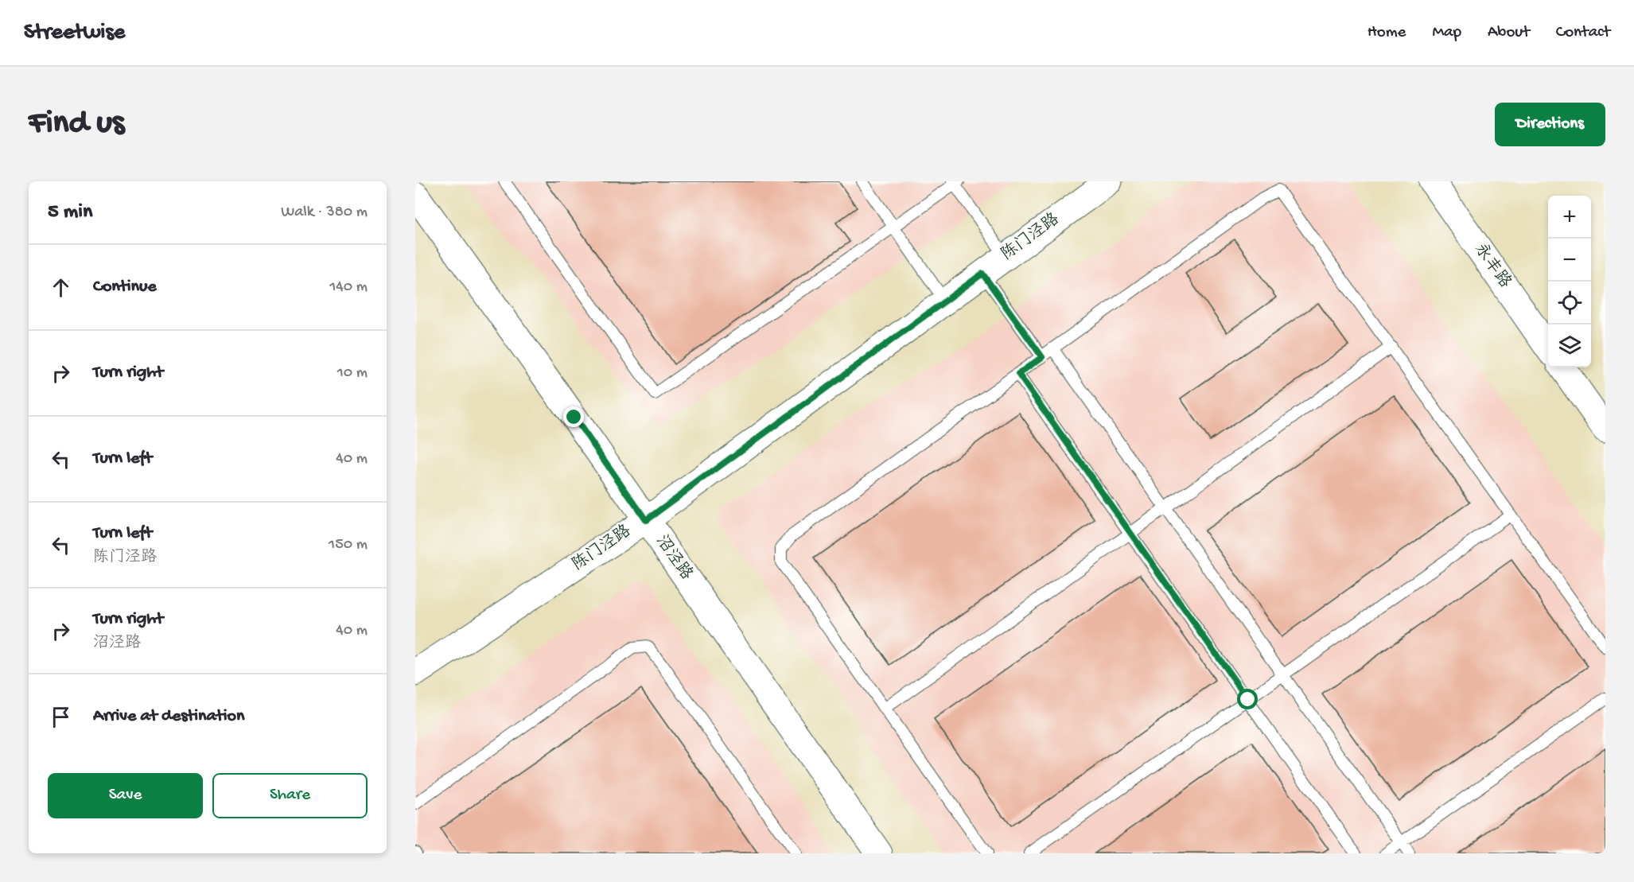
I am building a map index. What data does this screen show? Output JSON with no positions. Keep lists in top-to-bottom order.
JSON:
{
  "streets": {
    "street": ["陈门泾路", "永丰路", "沼泾路"]
  },
  "crossings": [
    ["陈门泾路", "沼泾路"]
  ],
  "page": {
    "header": "Streetwise",
    "nav": [
      "Home",
      "Map",
      "About",
      "Contact"
    ],
    "buttons": [
      "Directions",
      ["Save", "Share"]
    ],
    "title": "Find us",
    "heading": ["5 min", "Walk · 380 m"],
    "map_buttons": ["+", "−"],
    "list": [
      ["Continue", "140 m"],
      ["Turn right", "10 m"],
      ["Turn left", "40 m"],
      ["Turn left", "陈门泾路", "150 m"],
      ["Turn right", "沼泾路", "40 m"],
      "Arrive at destination"
    ]
  }
}
